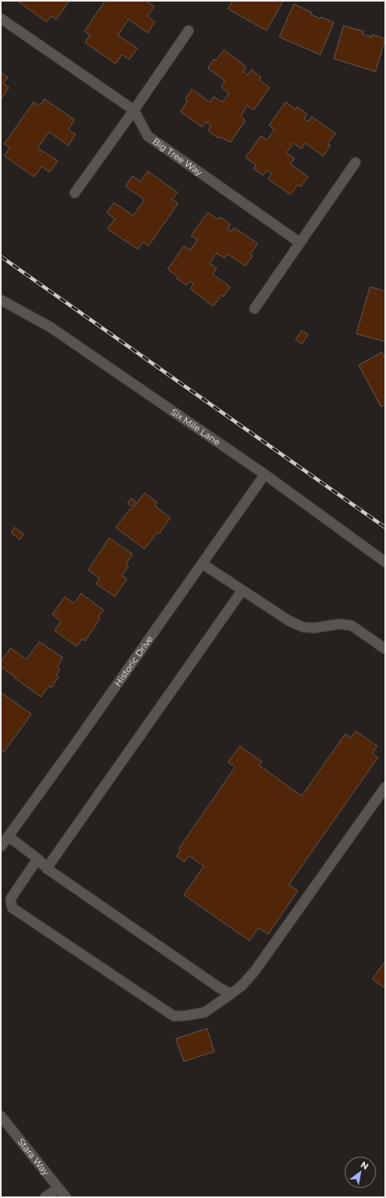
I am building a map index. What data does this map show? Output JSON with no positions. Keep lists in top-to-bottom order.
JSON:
{
  "streets": {
    "street": [
      "Big Tree Way",
      "Six Mile Lane",
      "Historic Drive",
      "Stara Way"
    ]
  },
  "crossings": [
    ["Six Mile Lane", "Historic Drive"]
  ],
  "north": "top right"
}
